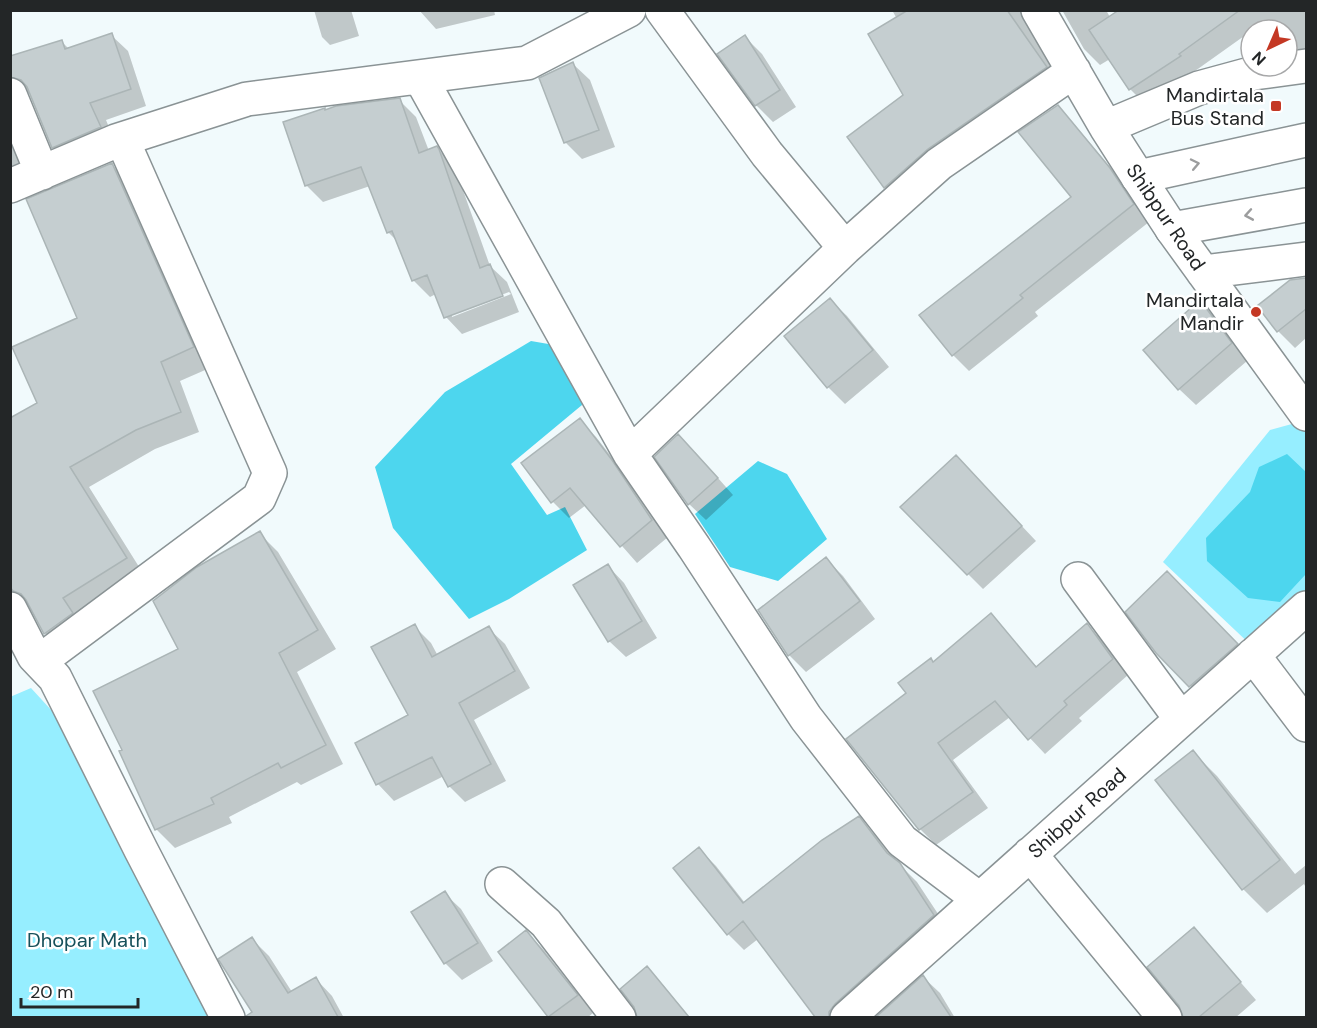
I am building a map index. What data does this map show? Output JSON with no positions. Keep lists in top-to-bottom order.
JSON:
{
  "streets": {
    "street": ["Shibpur Road"]
  },
  "parks": ["Dhopar Math"],
  "places": {
    "transit": ["Mandirtala Bus Stand"],
    "other": ["Mandirtala Mandir"]
  },
  "scale_bar": "20 m",
  "north": "bottom left"
}
